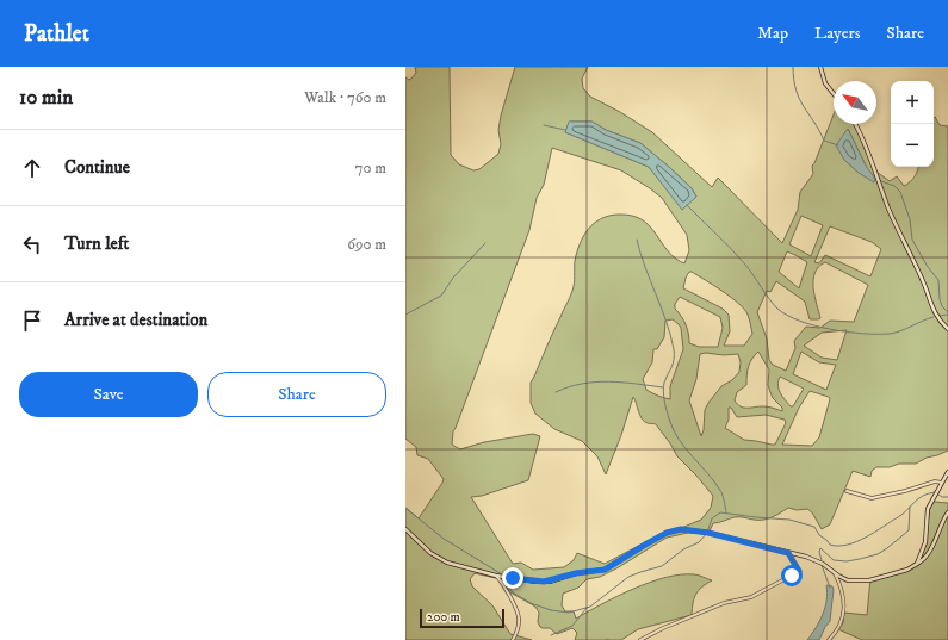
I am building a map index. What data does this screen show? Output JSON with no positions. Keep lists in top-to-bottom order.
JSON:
{
  "scale_bar": "200 m",
  "north": "top left",
  "page": {
    "header": "Pathlet",
    "nav": ["Map", "Layers", "Share"],
    "heading": ["10 min", "Walk · 760 m"],
    "map_buttons": ["+", "−"],
    "list": [
      ["Continue", "70 m"],
      ["Turn left", "690 m"],
      "Arrive at destination"
    ],
    "buttons": ["Save", "Share"],
    "scale": "200 m"
  }
}
